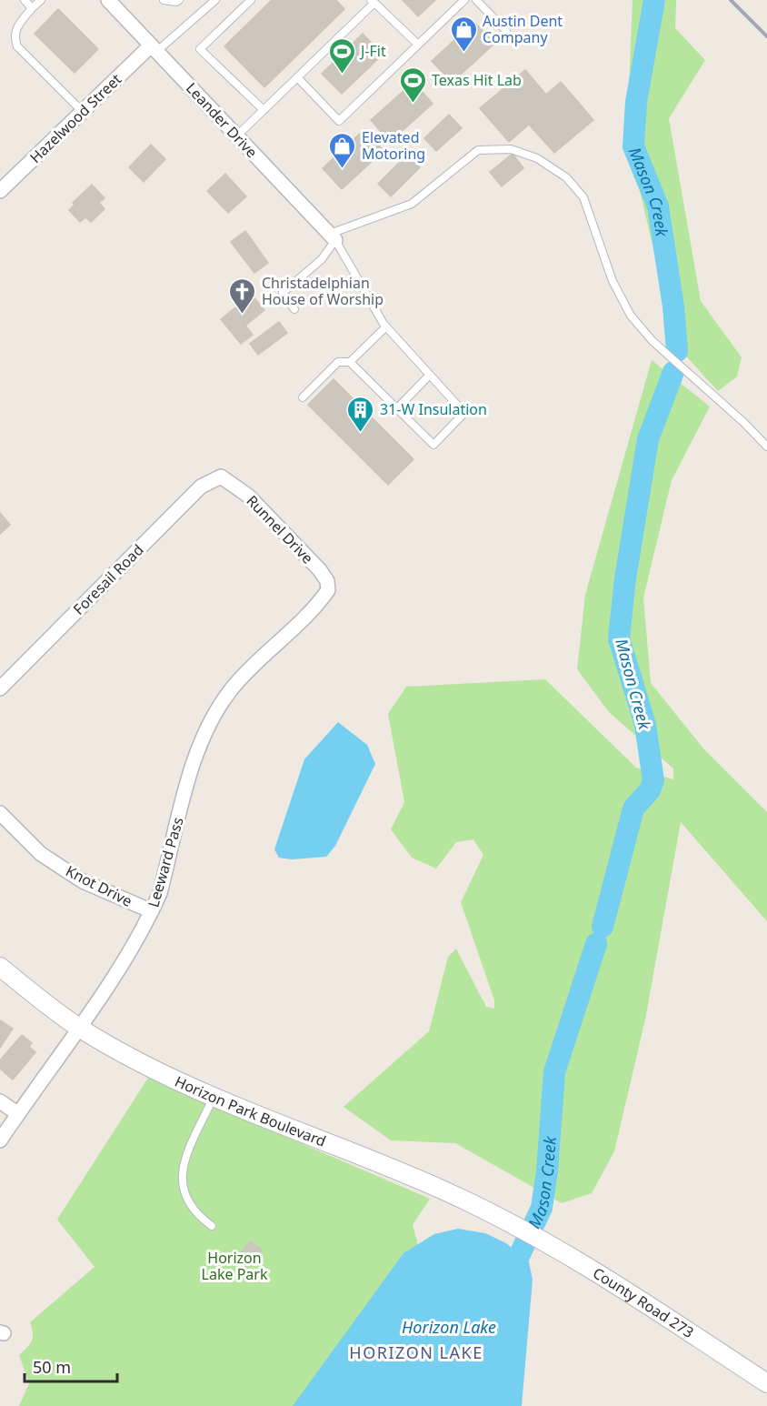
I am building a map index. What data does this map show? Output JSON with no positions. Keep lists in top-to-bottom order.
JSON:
{
  "streets": {
    "street": [
      "Hazelwood Street",
      "Leander Drive",
      "Runnel Drive",
      "Foresail Road",
      "Leeward Pass",
      "Knot Drive",
      "Horizon Park Boulevard",
      "County Road 273"
    ]
  },
  "crossings": [
    ["Hazelwood Street", "Leander Drive"],
    ["Runnel Drive", "Foresail Road"],
    ["Runnel Drive", "Leeward Pass"],
    ["Leeward Pass", "Knot Drive"],
    ["Leeward Pass", "Horizon Park Boulevard"],
    ["Horizon Park Boulevard", "County Road 273"]
  ],
  "districts": ["HORIZON LAKE"],
  "water": ["Mason Creek", "Horizon Lake"],
  "parks": ["Horizon Lake Park"],
  "places": {
    "shop": ["Austin Dent Company", "Elevated Motoring"],
    "sports": ["J-Fit", "Texas Hit Lab"],
    "church": ["Christadelphian House of Worship"],
    "building": ["31-W Insulation"]
  },
  "scale_bar": "50 m"
}
